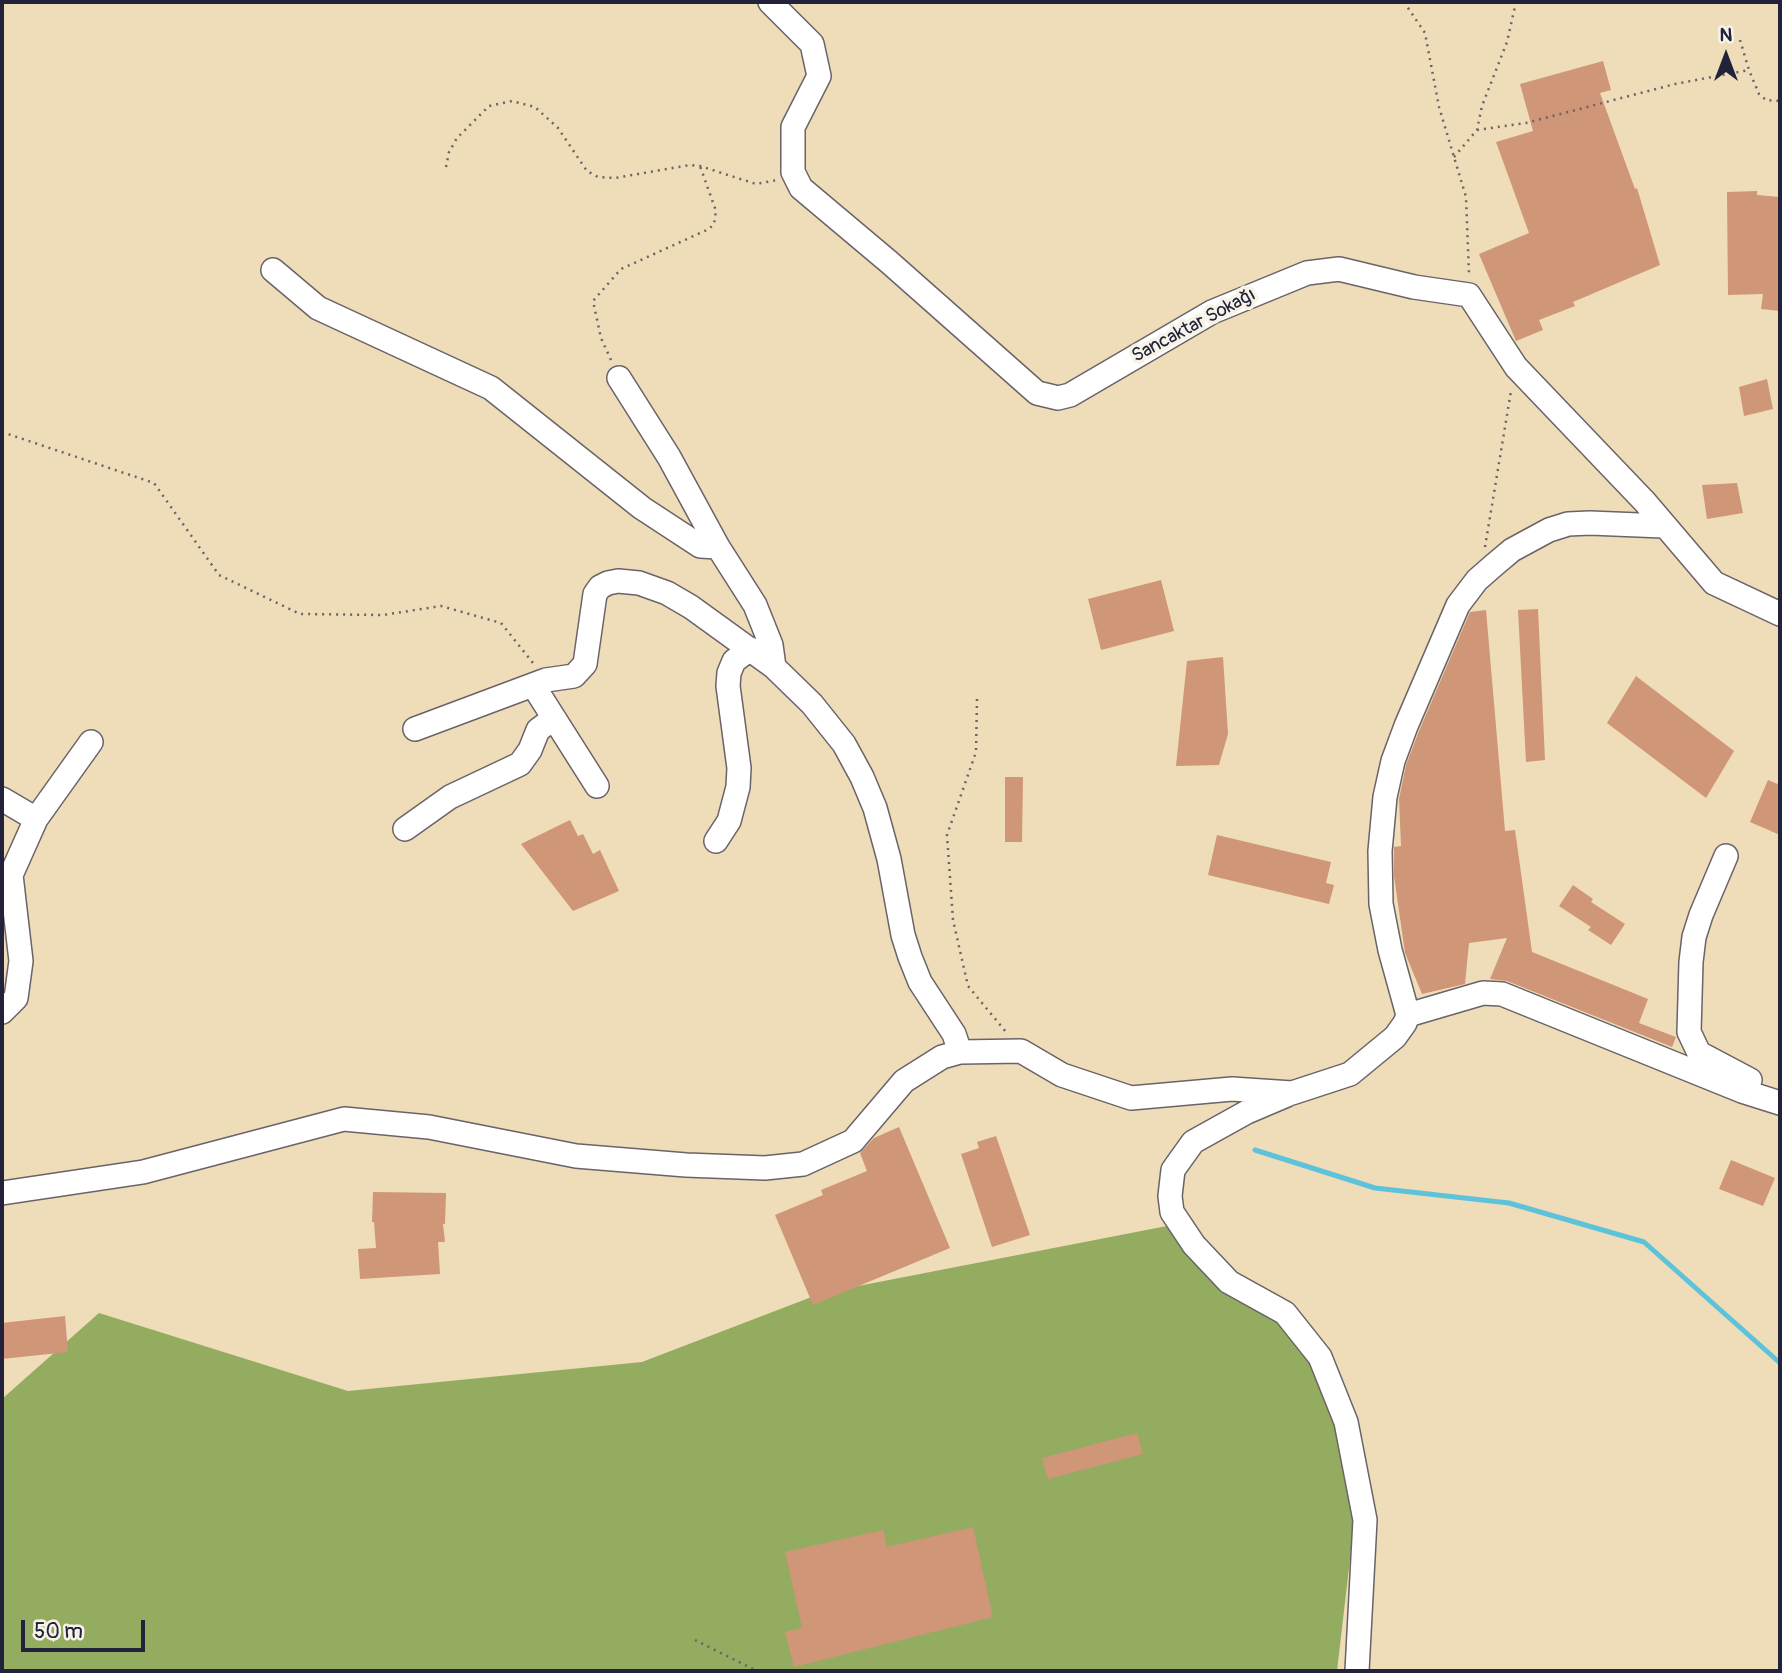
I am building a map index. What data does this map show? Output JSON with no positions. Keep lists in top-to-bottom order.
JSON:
{
  "streets": {
    "street": ["Sancaktar Sokağı"]
  },
  "scale_bar": "50 m",
  "north": "top"
}
